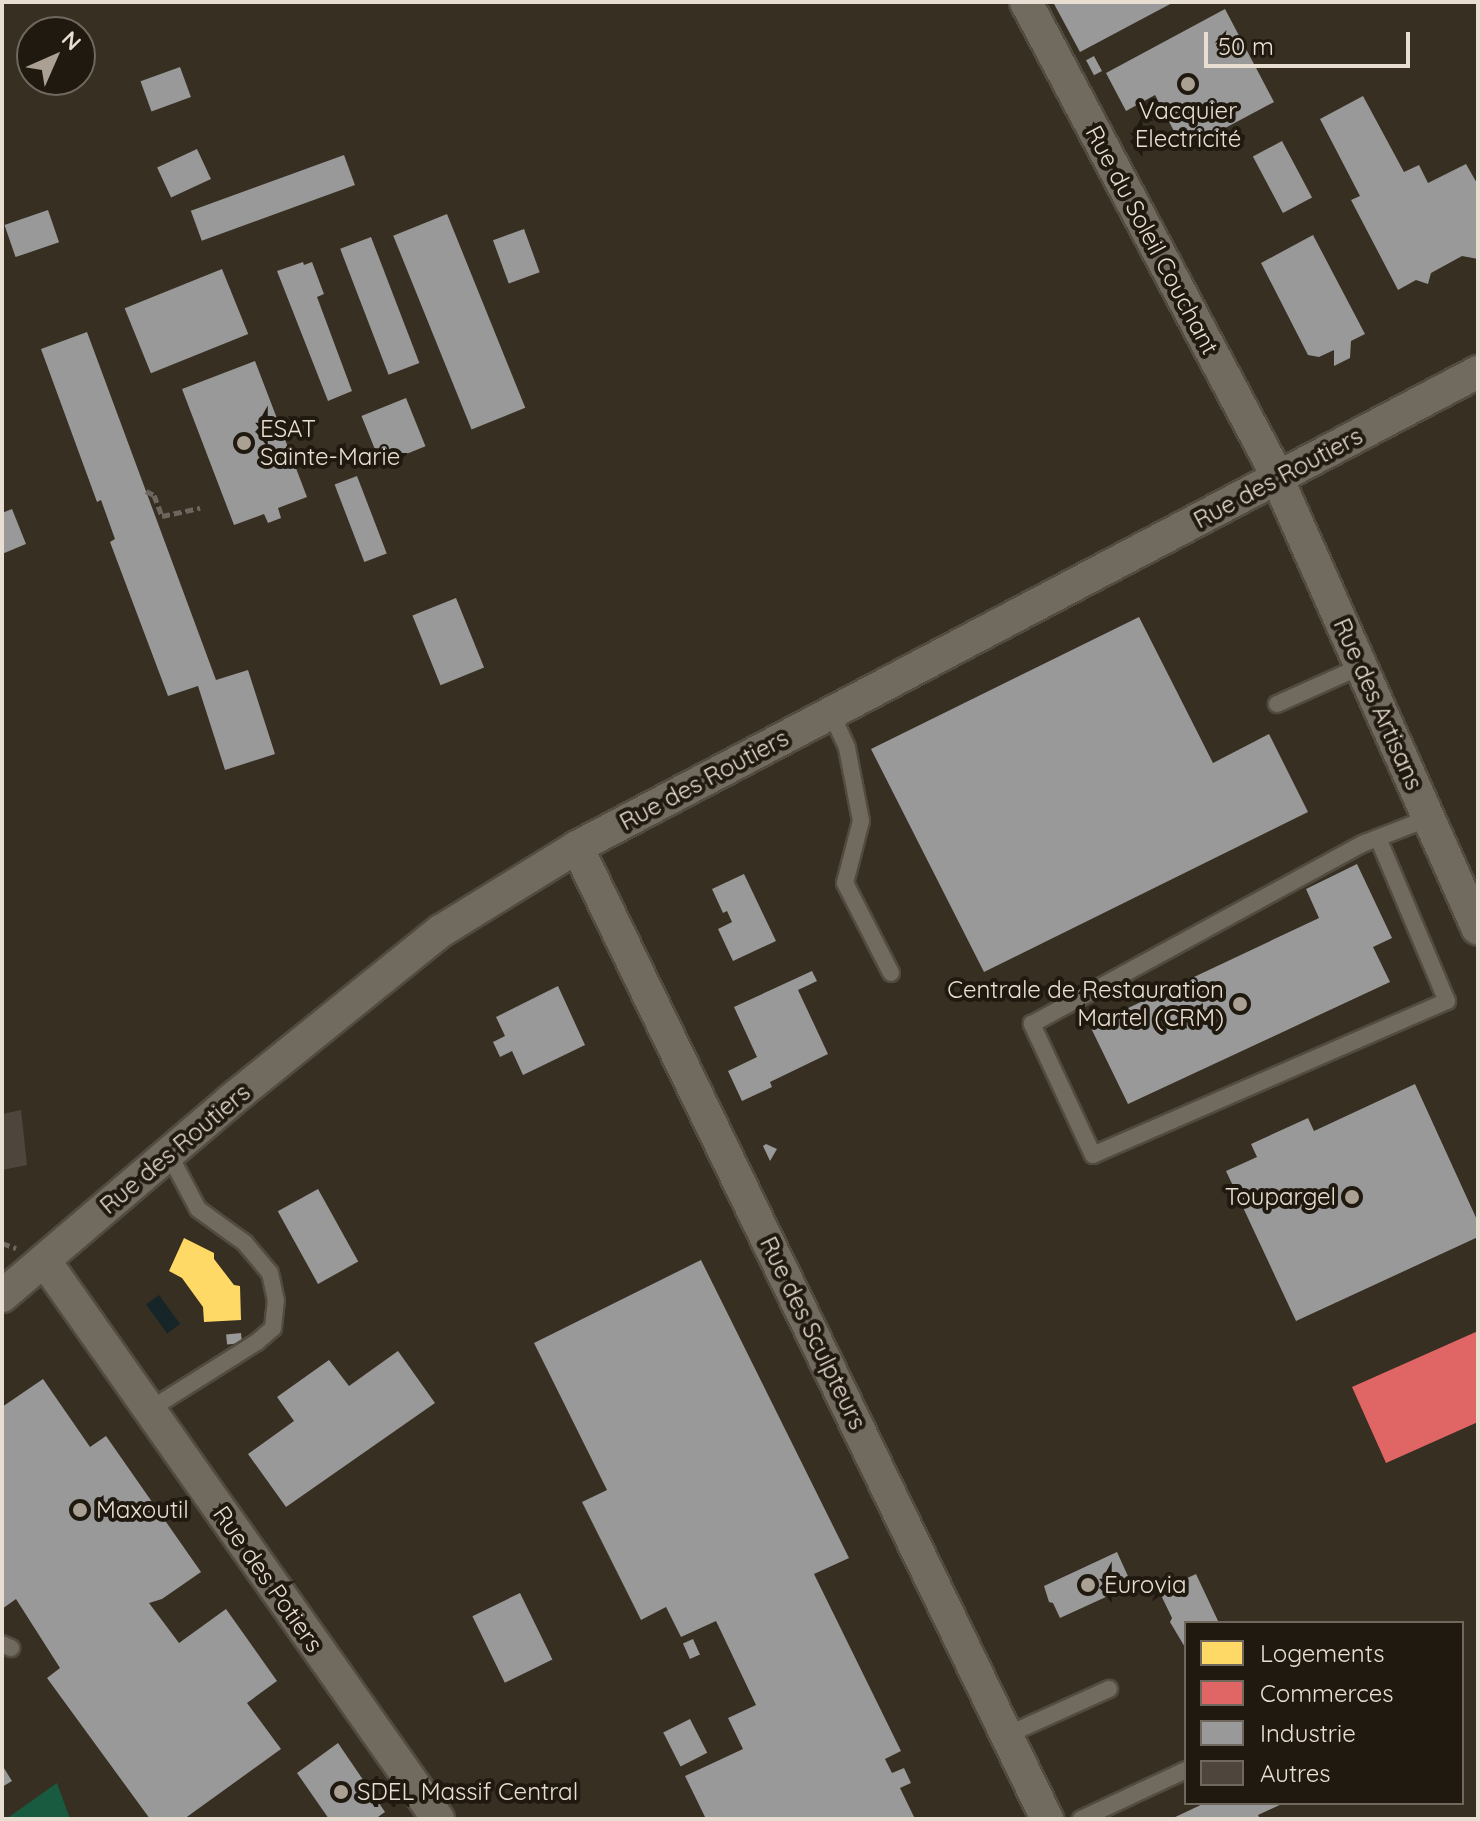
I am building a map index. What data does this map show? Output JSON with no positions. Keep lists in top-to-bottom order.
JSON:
{
  "streets": {
    "street": [
      "Rue du Soleil Couchant",
      "Rue des Routiers",
      "Rue des Artisans",
      "Rue des Sculpteurs",
      "Rue des Potiers"
    ]
  },
  "crossings": [
    ["Rue du Soleil Couchant", "Rue des Routiers"],
    ["Rue du Soleil Couchant", "Rue des Artisans"],
    ["Rue des Routiers", "Rue des Artisans"],
    ["Rue des Routiers", "Rue des Sculpteurs"],
    ["Rue des Routiers", "Rue des Potiers"]
  ],
  "places": [
    "Vacquier Electricité",
    "ESAT Sainte-Marie",
    "Centrale de Restauration Martel (CRM)",
    "Toupargel",
    "Maxoutil",
    "Eurovia",
    "SDEL Massif Central"
  ],
  "legend": [
    "Logements",
    "Commerces",
    "Industrie",
    "Autres"
  ],
  "scale_bar": "50 m",
  "north": "top right"
}
